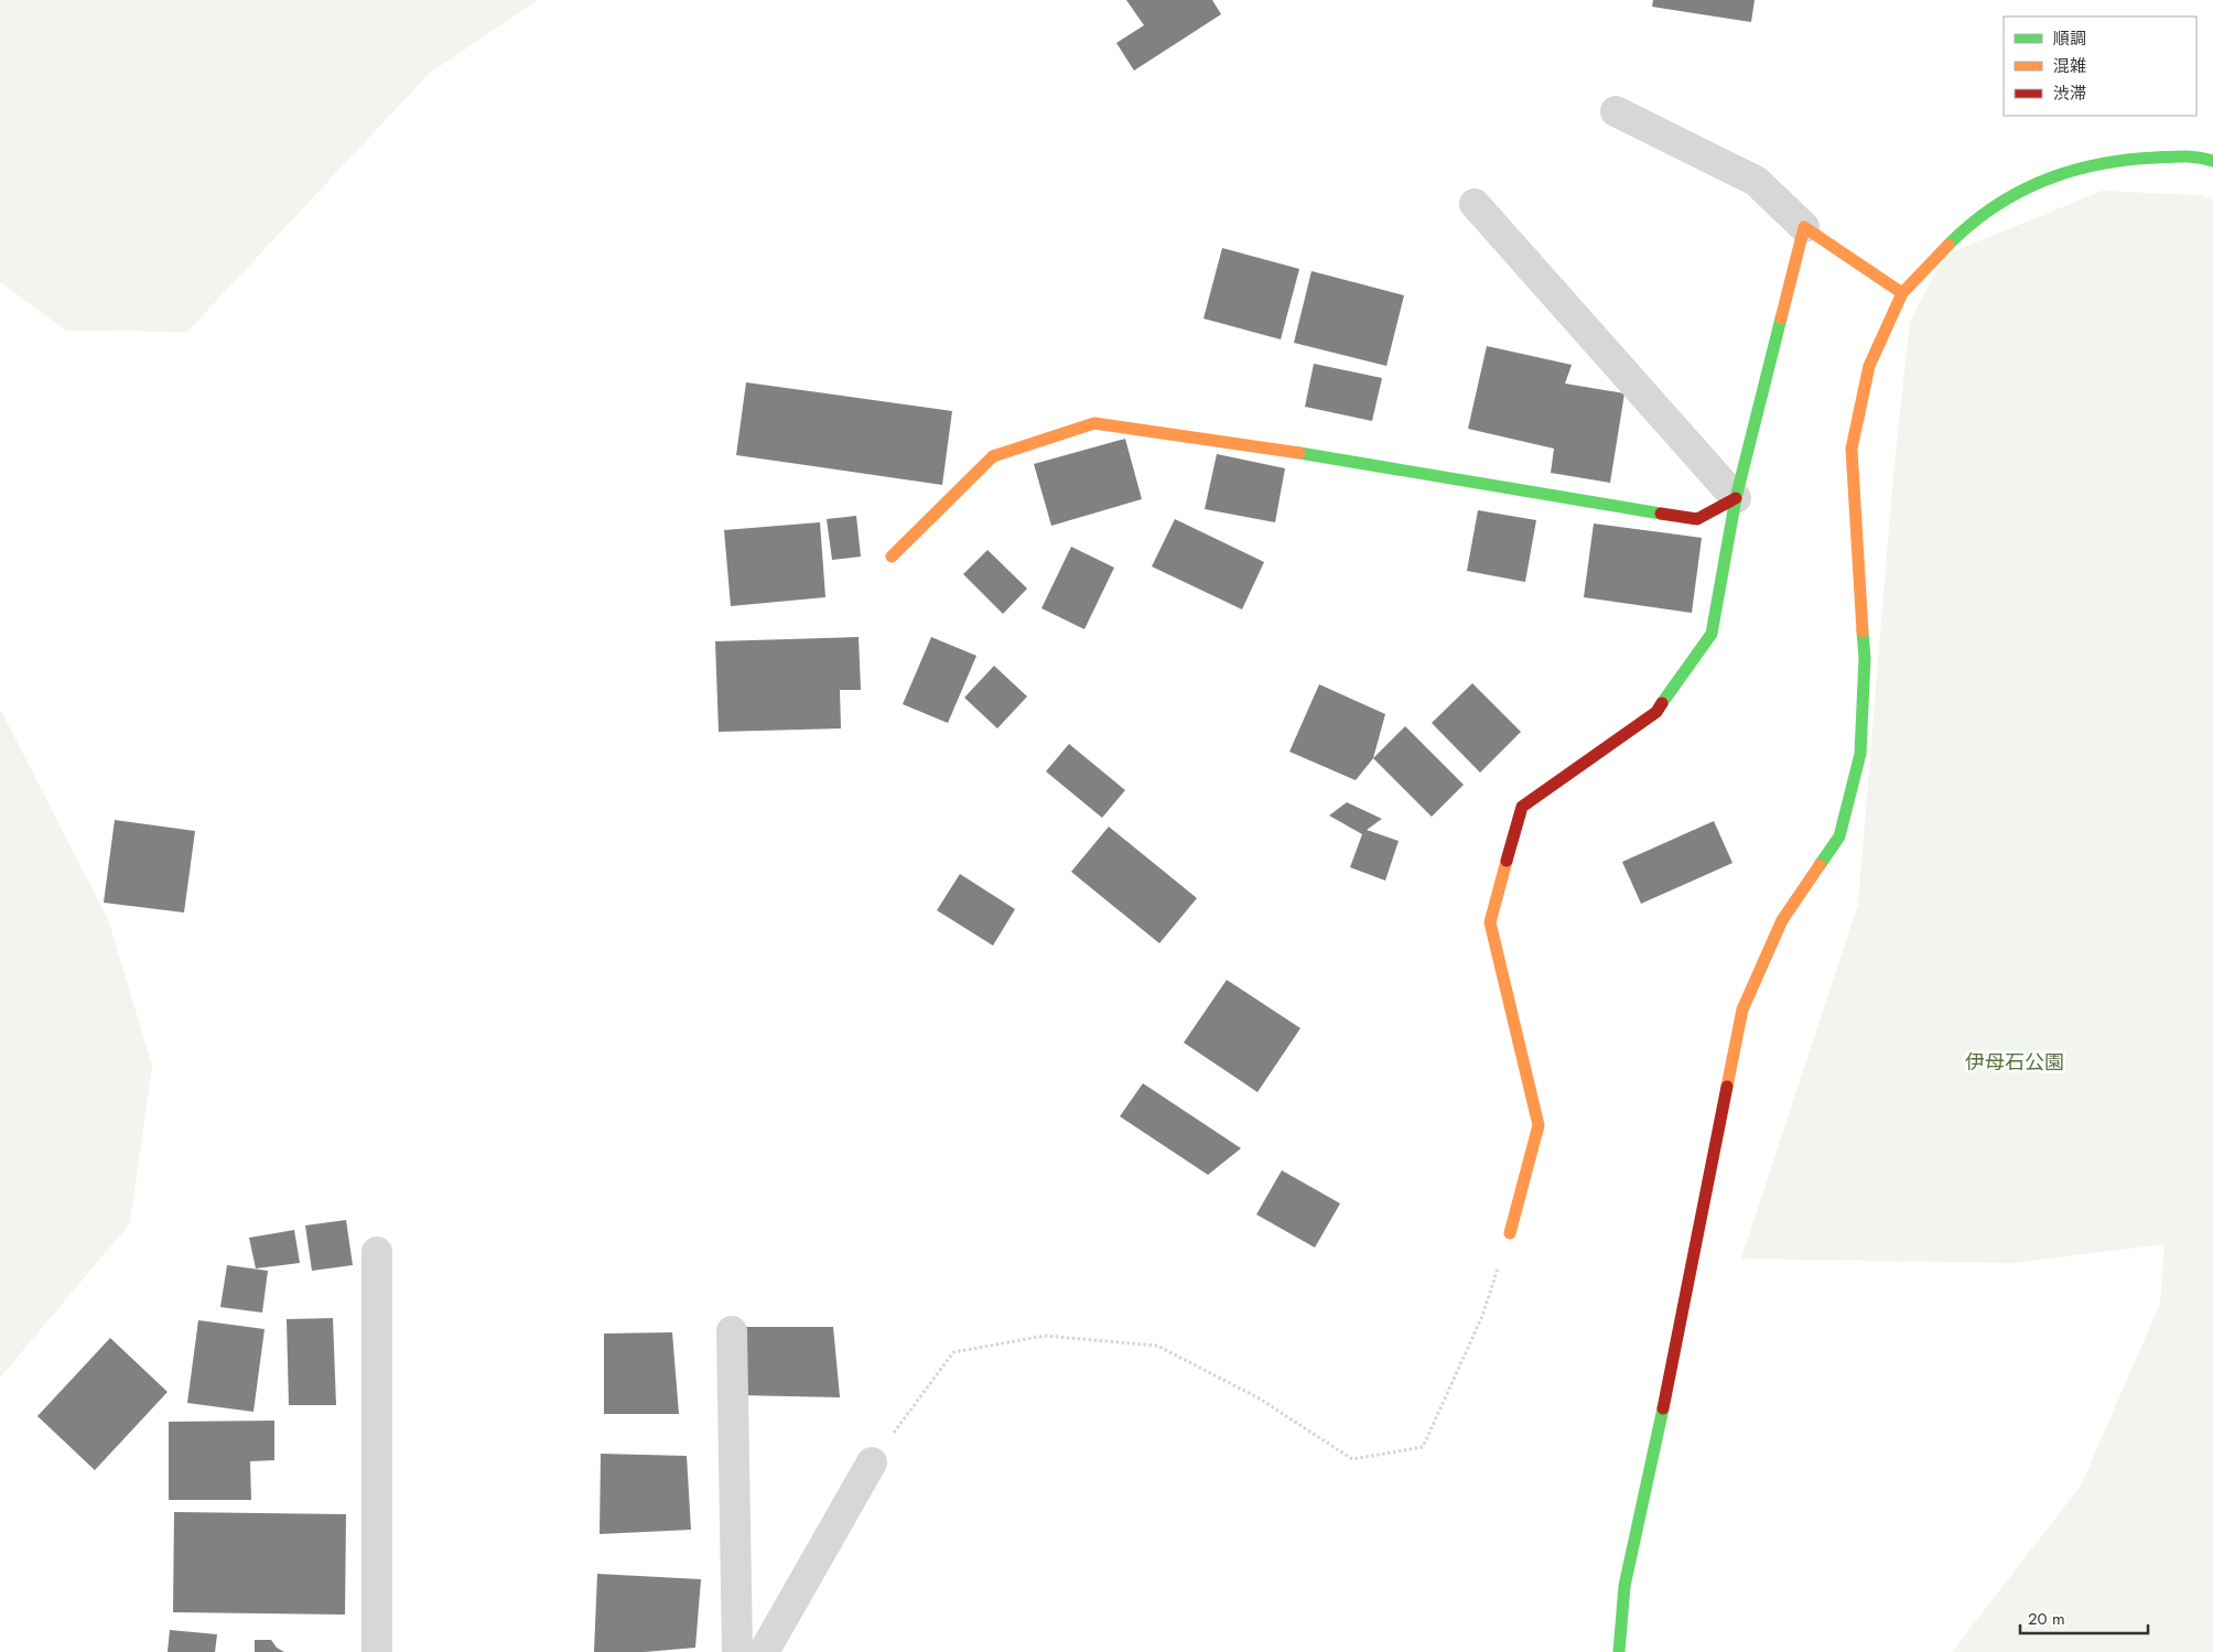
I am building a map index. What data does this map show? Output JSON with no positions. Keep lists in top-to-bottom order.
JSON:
{
  "parks": ["伊母石公園"],
  "legend": ["順調", "混雑", "渋滞"],
  "scale_bar": "20 m"
}
